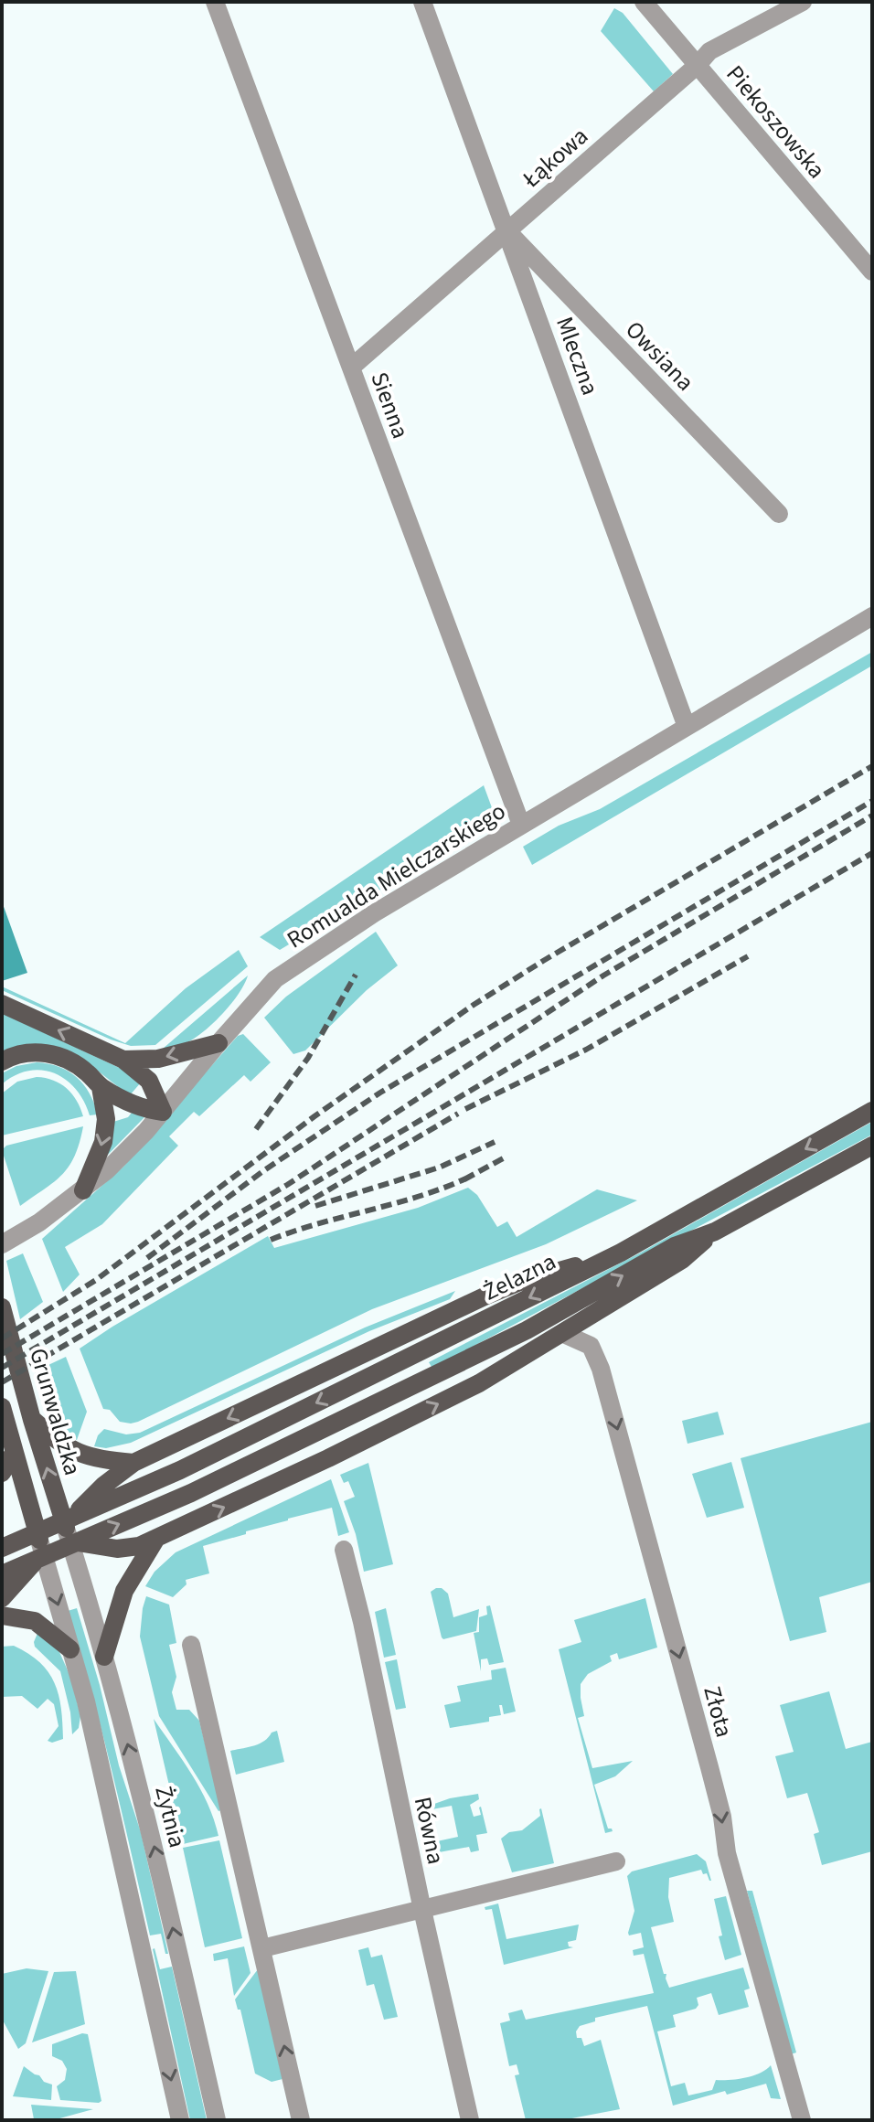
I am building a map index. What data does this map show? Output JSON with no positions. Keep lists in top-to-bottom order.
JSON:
{
  "streets": {
    "main road": ["Żelazna", "Grunwaldzka"],
    "street": [
      "Piekoszowska",
      "Łąkowa",
      "Mleczna",
      "Owsiana",
      "Sienna",
      "Romualda Mielczarskiego",
      "Złota",
      "Żytnia",
      "Równa"
    ]
  },
  "crossings": [
    ["Piekoszowska", "Łąkowa"],
    ["Łąkowa", "Mleczna"],
    ["Łąkowa", "Owsiana"],
    ["Łąkowa", "Sienna"],
    ["Mleczna", "Owsiana"],
    ["Mleczna", "Romualda Mielczarskiego"],
    ["Sienna", "Romualda Mielczarskiego"],
    ["Grunwaldzka", "Żytnia"]
  ],
  "one_way": ["Złota"]
}
